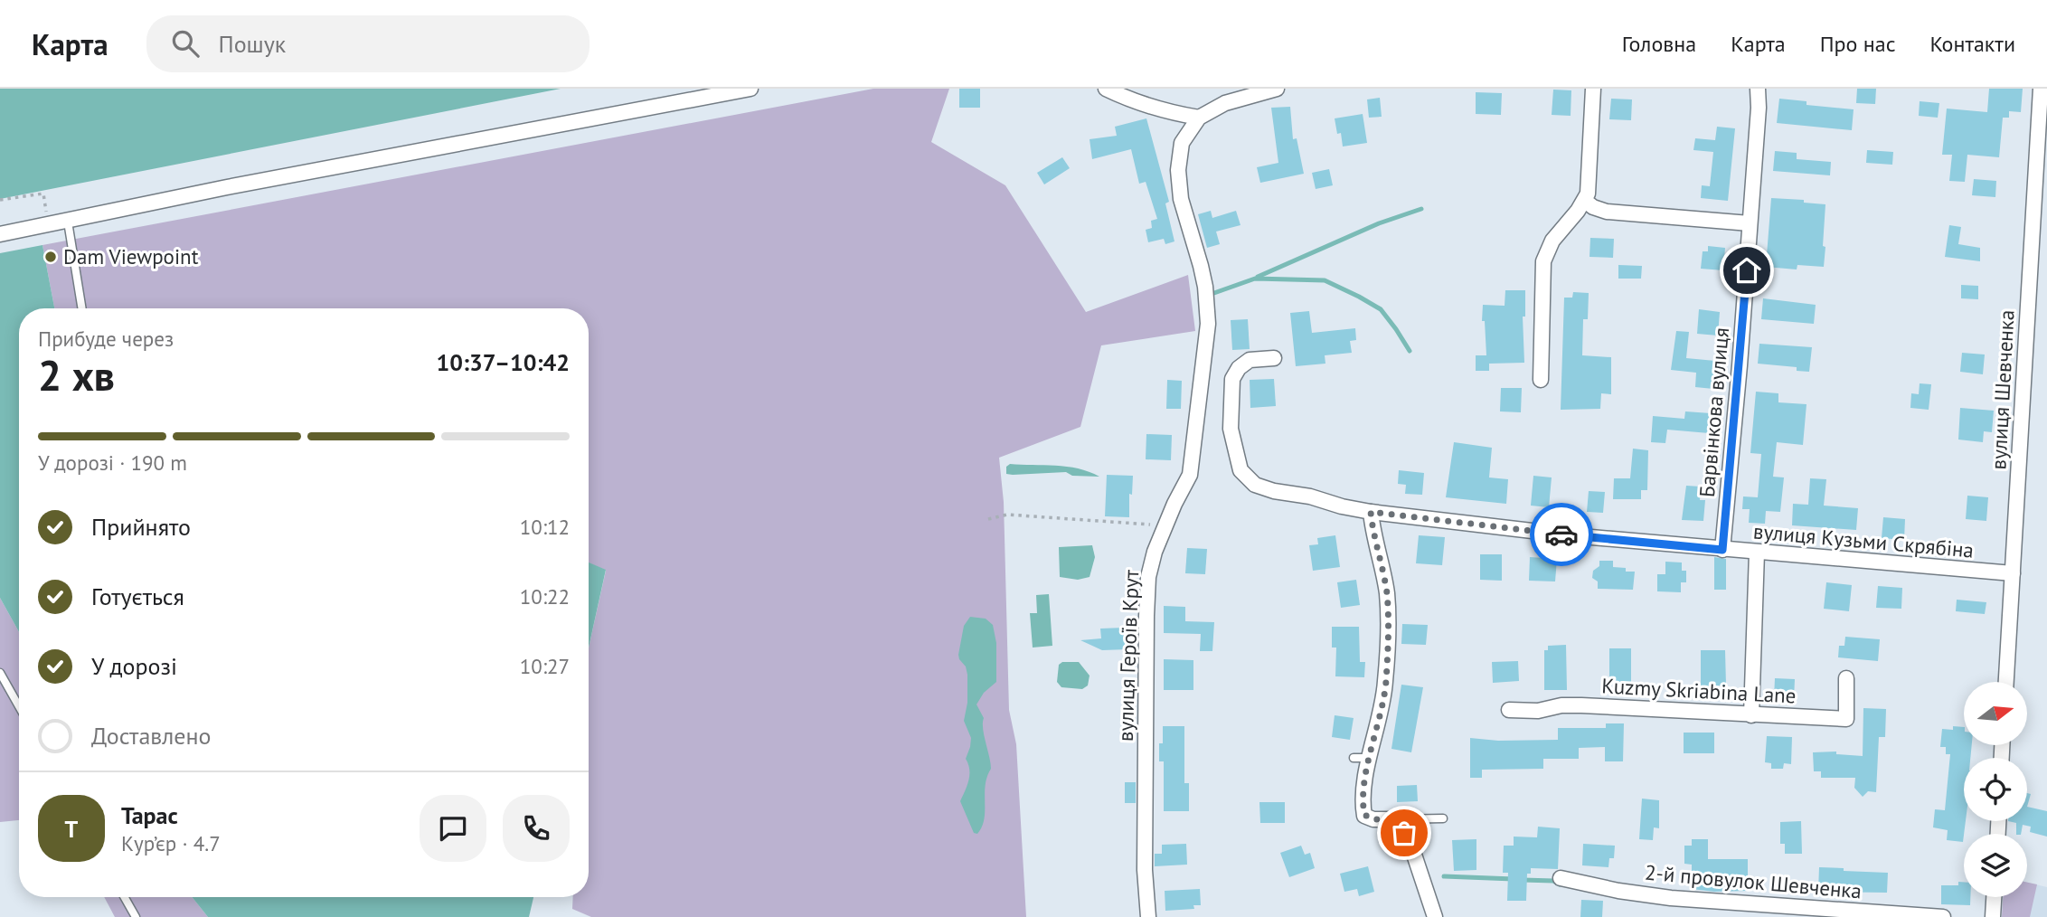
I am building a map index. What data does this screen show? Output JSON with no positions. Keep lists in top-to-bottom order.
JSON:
{
  "streets": {
    "street": [
      "вулиця Шевченка",
      "Барвінкова вулиця",
      "вулиця Кузьми Скрябіна",
      "вулиця Героїв Крут",
      "Kuzmy Skriabina Lane",
      "2-й провулок Шевченка"
    ]
  },
  "crossings": [
    ["вулиця Шевченка", "вулиця Кузьми Скрябіна"],
    ["Барвінкова вулиця", "вулиця Кузьми Скрябіна"]
  ],
  "places": ["Dam Viewpoint"],
  "north": "right",
  "page": {
    "header": "Карта",
    "search": "Пошук",
    "nav": [
      "Головна",
      "Карта",
      "Про нас",
      "Контакти"
    ],
    "heading": ["2 хв", "Прибуде через", "10:37–10:42"],
    "panel": ["Тарас", "Кур’єр · 4.7"],
    "bar": "У дорозі · 190 m",
    "list": [
      ["Прийнято", "10:12"],
      ["Готується", "10:22"],
      ["У дорозі", "10:27"],
      "Доставлено"
    ],
    "round": "Т"
  }
}
